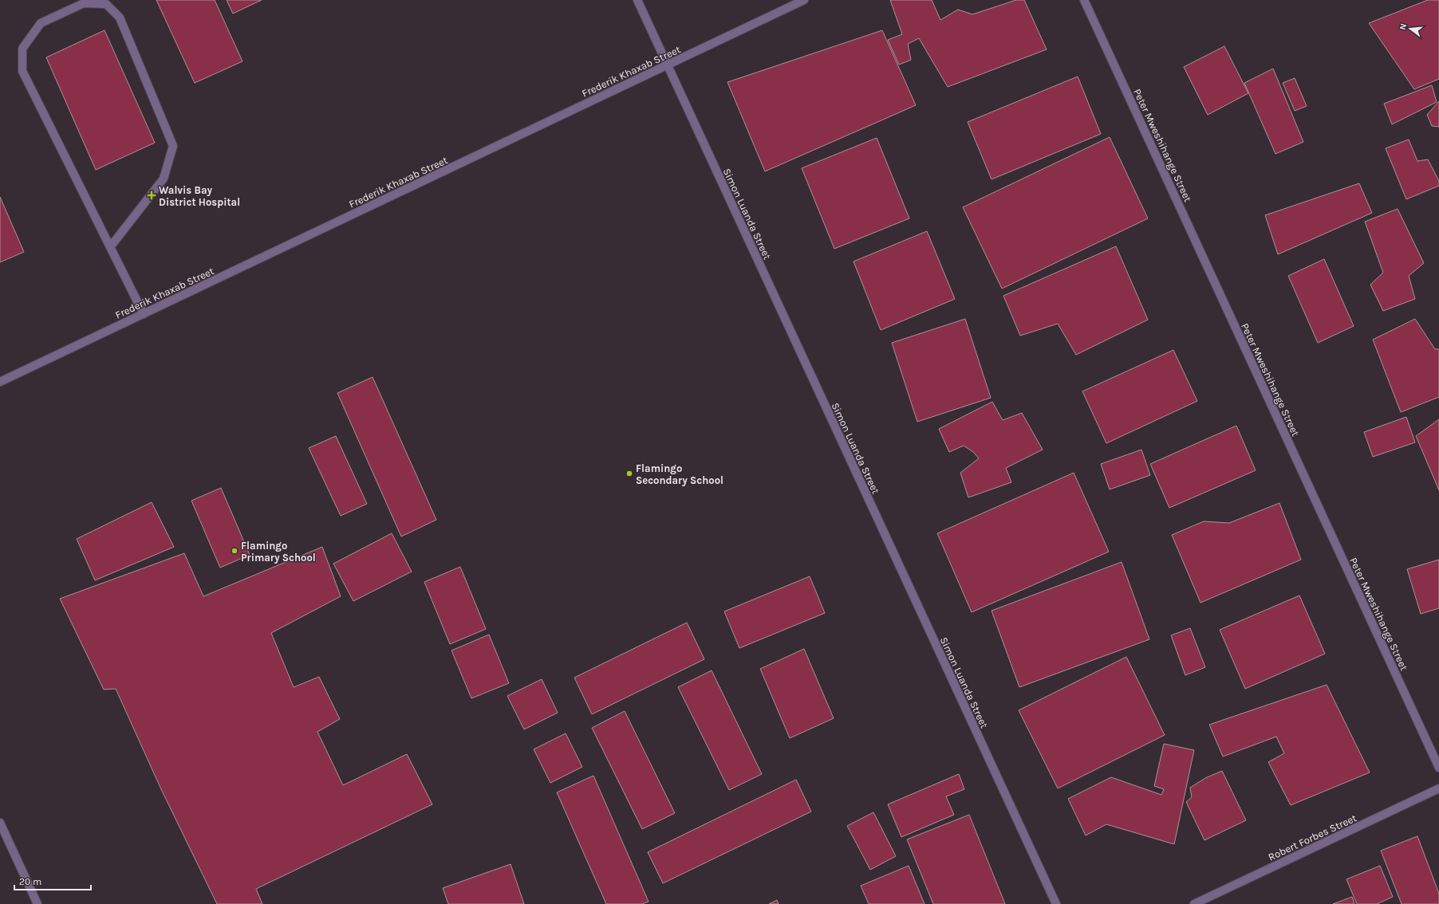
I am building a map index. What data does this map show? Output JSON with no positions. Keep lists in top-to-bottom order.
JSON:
{
  "streets": {
    "street": [
      "Frederik Khaxab Street",
      "Peter Mweshihange Street",
      "Simon Luanda Street",
      "Robert Forbes Street"
    ]
  },
  "crossings": [
    ["Frederik Khaxab Street", "Simon Luanda Street"]
  ],
  "places": {
    "health": ["Walvis Bay District Hospital"],
    "other": ["Flamingo Secondary School", "Flamingo Primary School"]
  },
  "scale_bar": "20 m",
  "north": "left"
}
